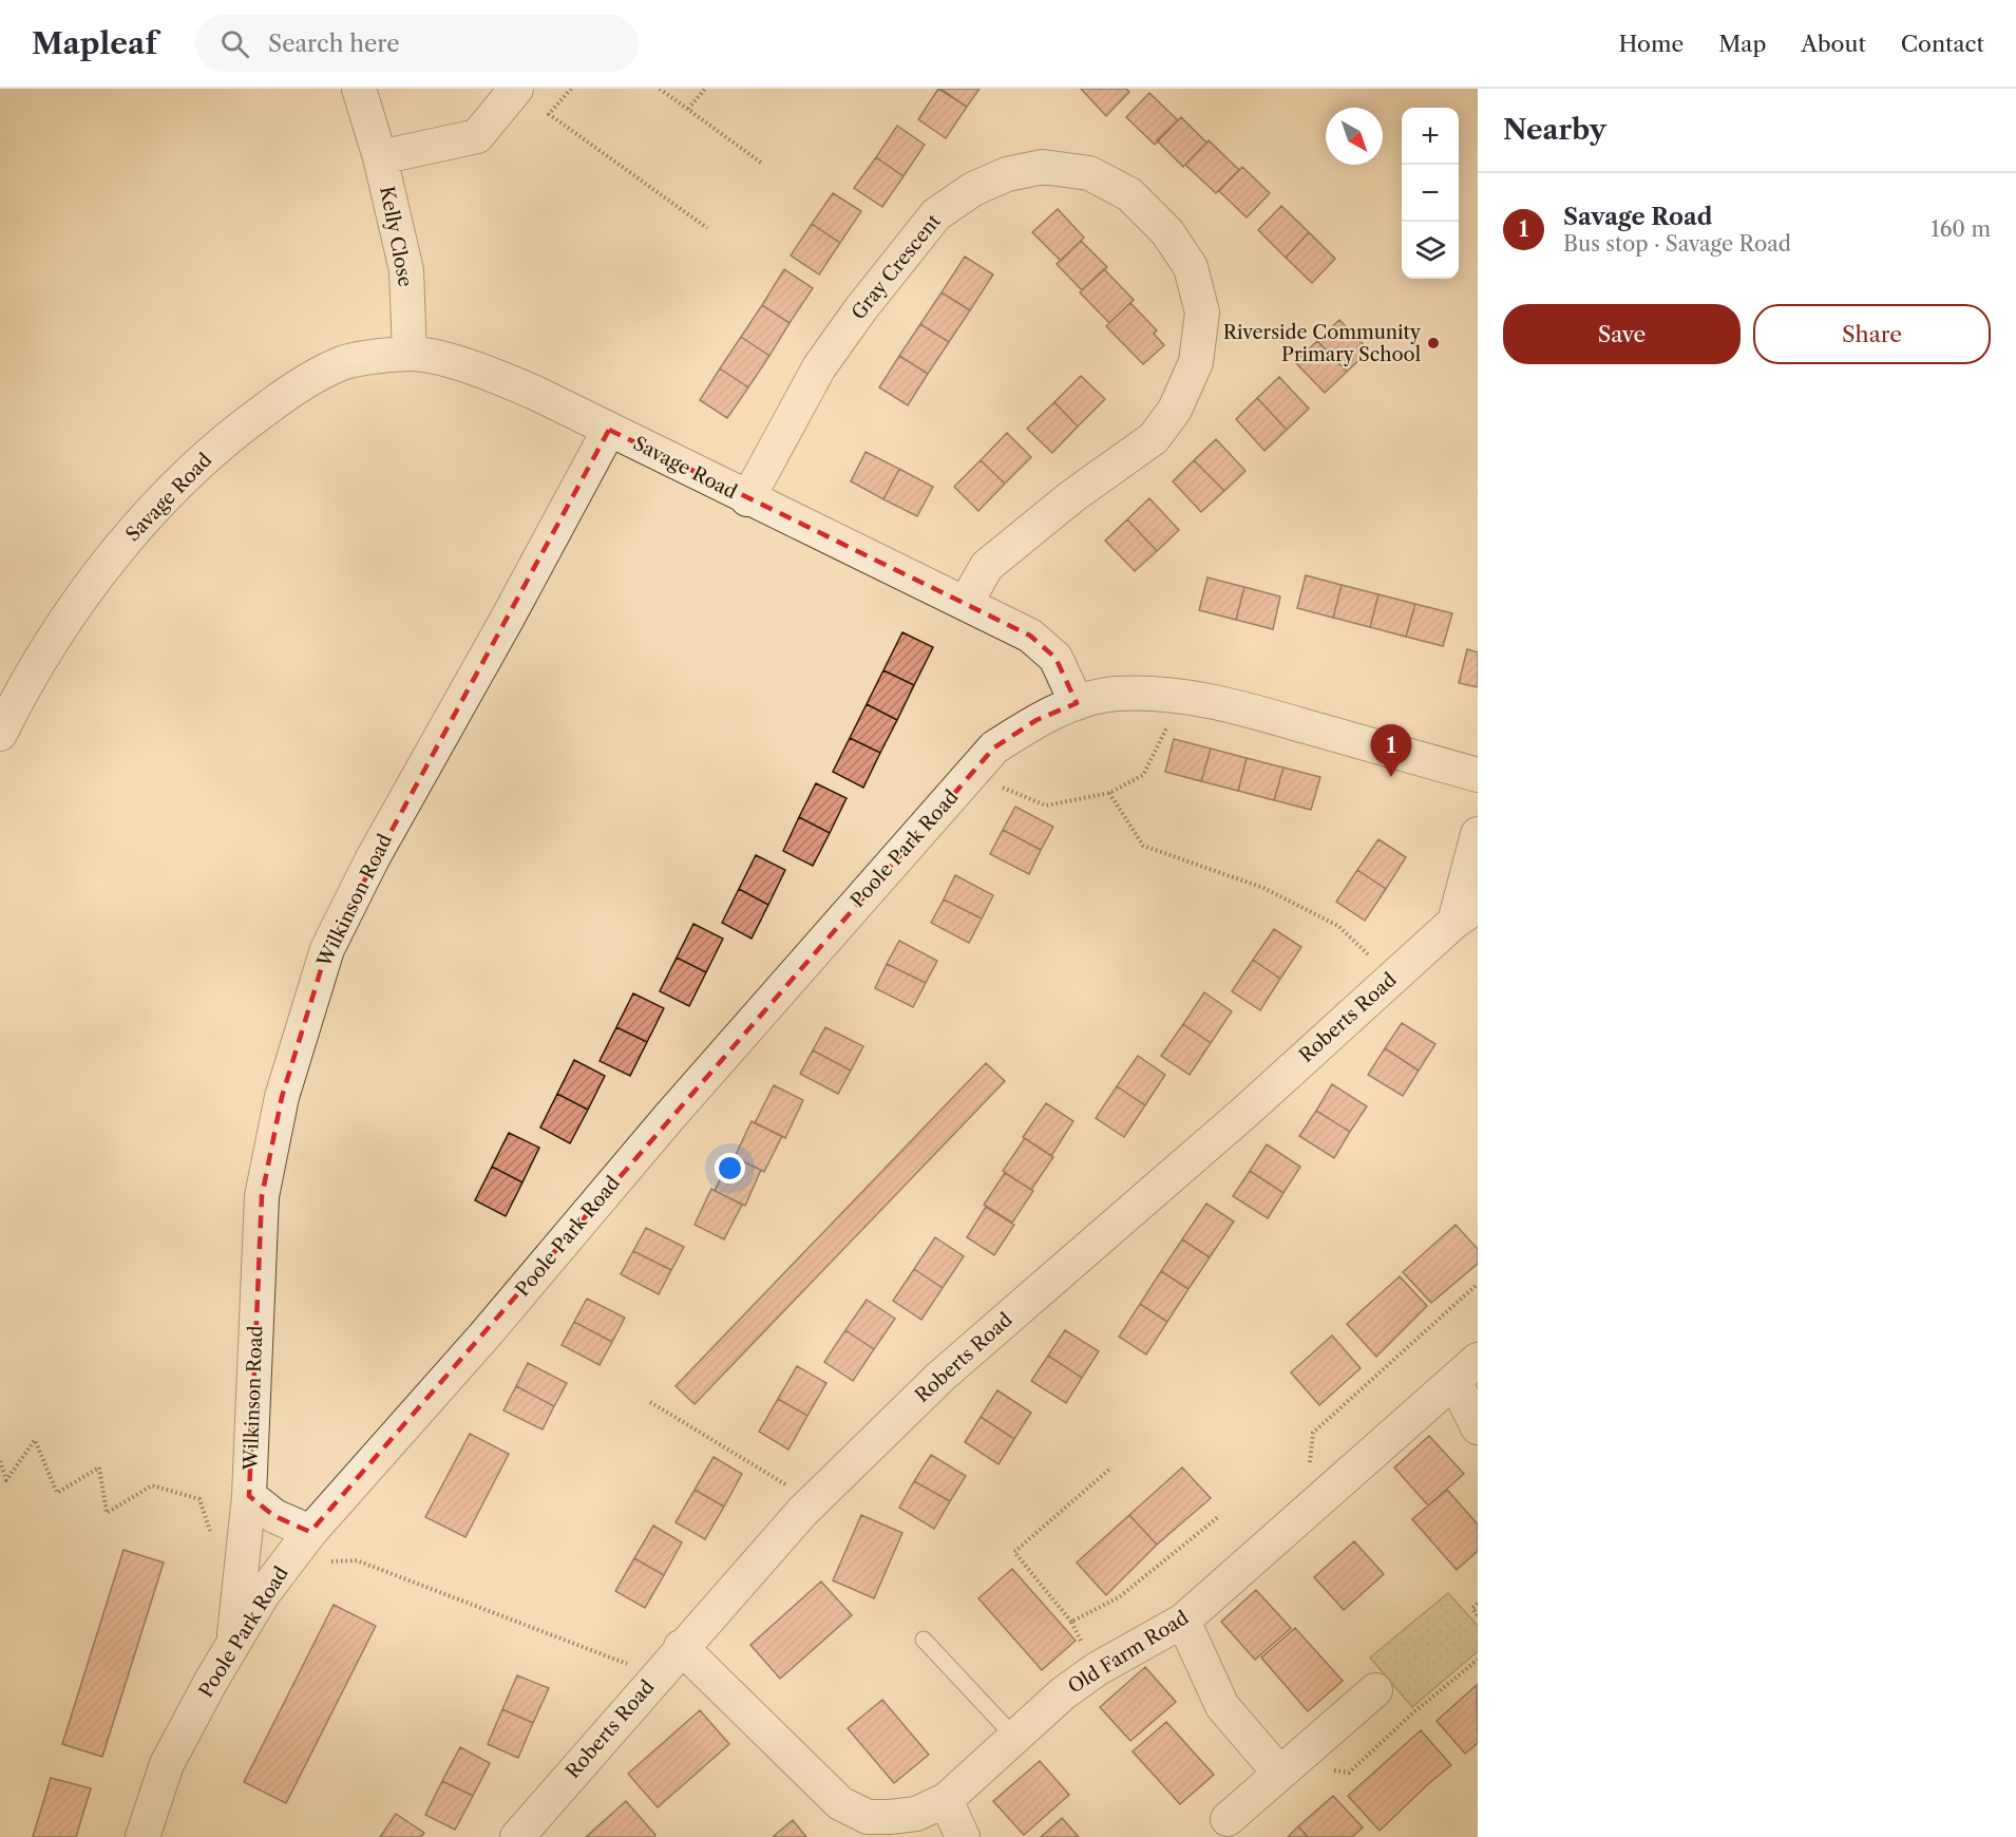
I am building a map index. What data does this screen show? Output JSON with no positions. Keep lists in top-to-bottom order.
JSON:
{
  "streets": {
    "street": [
      "Kelly Close",
      "Gray Crescent",
      "Savage Road",
      "Poole Park Road",
      "Wilkinson Road",
      "Roberts Road",
      "Old Farm Road"
    ]
  },
  "crossings": [
    ["Kelly Close", "Savage Road"],
    ["Gray Crescent", "Savage Road"],
    ["Savage Road", "Poole Park Road"],
    ["Savage Road", "Wilkinson Road"],
    ["Poole Park Road", "Wilkinson Road"],
    ["Roberts Road", "Old Farm Road"]
  ],
  "places": ["Riverside Community Primary School"],
  "north": "bottom right",
  "page": {
    "header": "Mapleaf",
    "search": "Search here",
    "nav": [
      "Home",
      "Map",
      "About",
      "Contact"
    ],
    "heading": "Nearby",
    "map_buttons": ["+", "−"],
    "list": [
      {
        "mark": "1",
        "name": "Savage Road",
        "note": "Bus stop · Savage Road",
        "value": "160 m"
      }
    ],
    "buttons": ["Save", "Share"],
    "pins": "1"
  }
}
